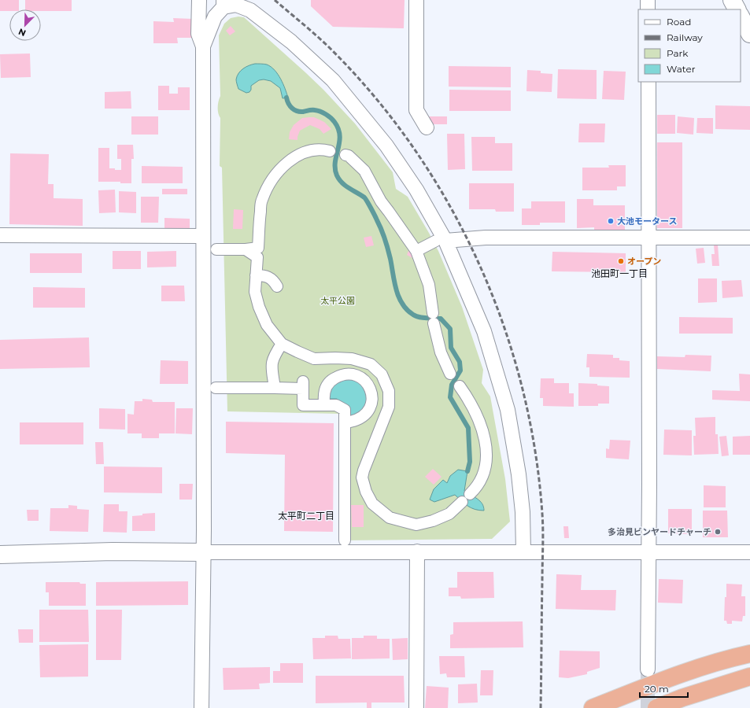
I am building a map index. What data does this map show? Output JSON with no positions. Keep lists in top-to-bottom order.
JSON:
{
  "districts": ["池田町一丁目", "太平町二丁目"],
  "parks": ["太平公園"],
  "places": ["大池モータース", "オープン", "多治見ビンヤードチャーチ"],
  "legend": [
    "Road",
    "Railway",
    "Park",
    "Water"
  ],
  "scale_bar": "20 m",
  "north": "bottom left"
}
